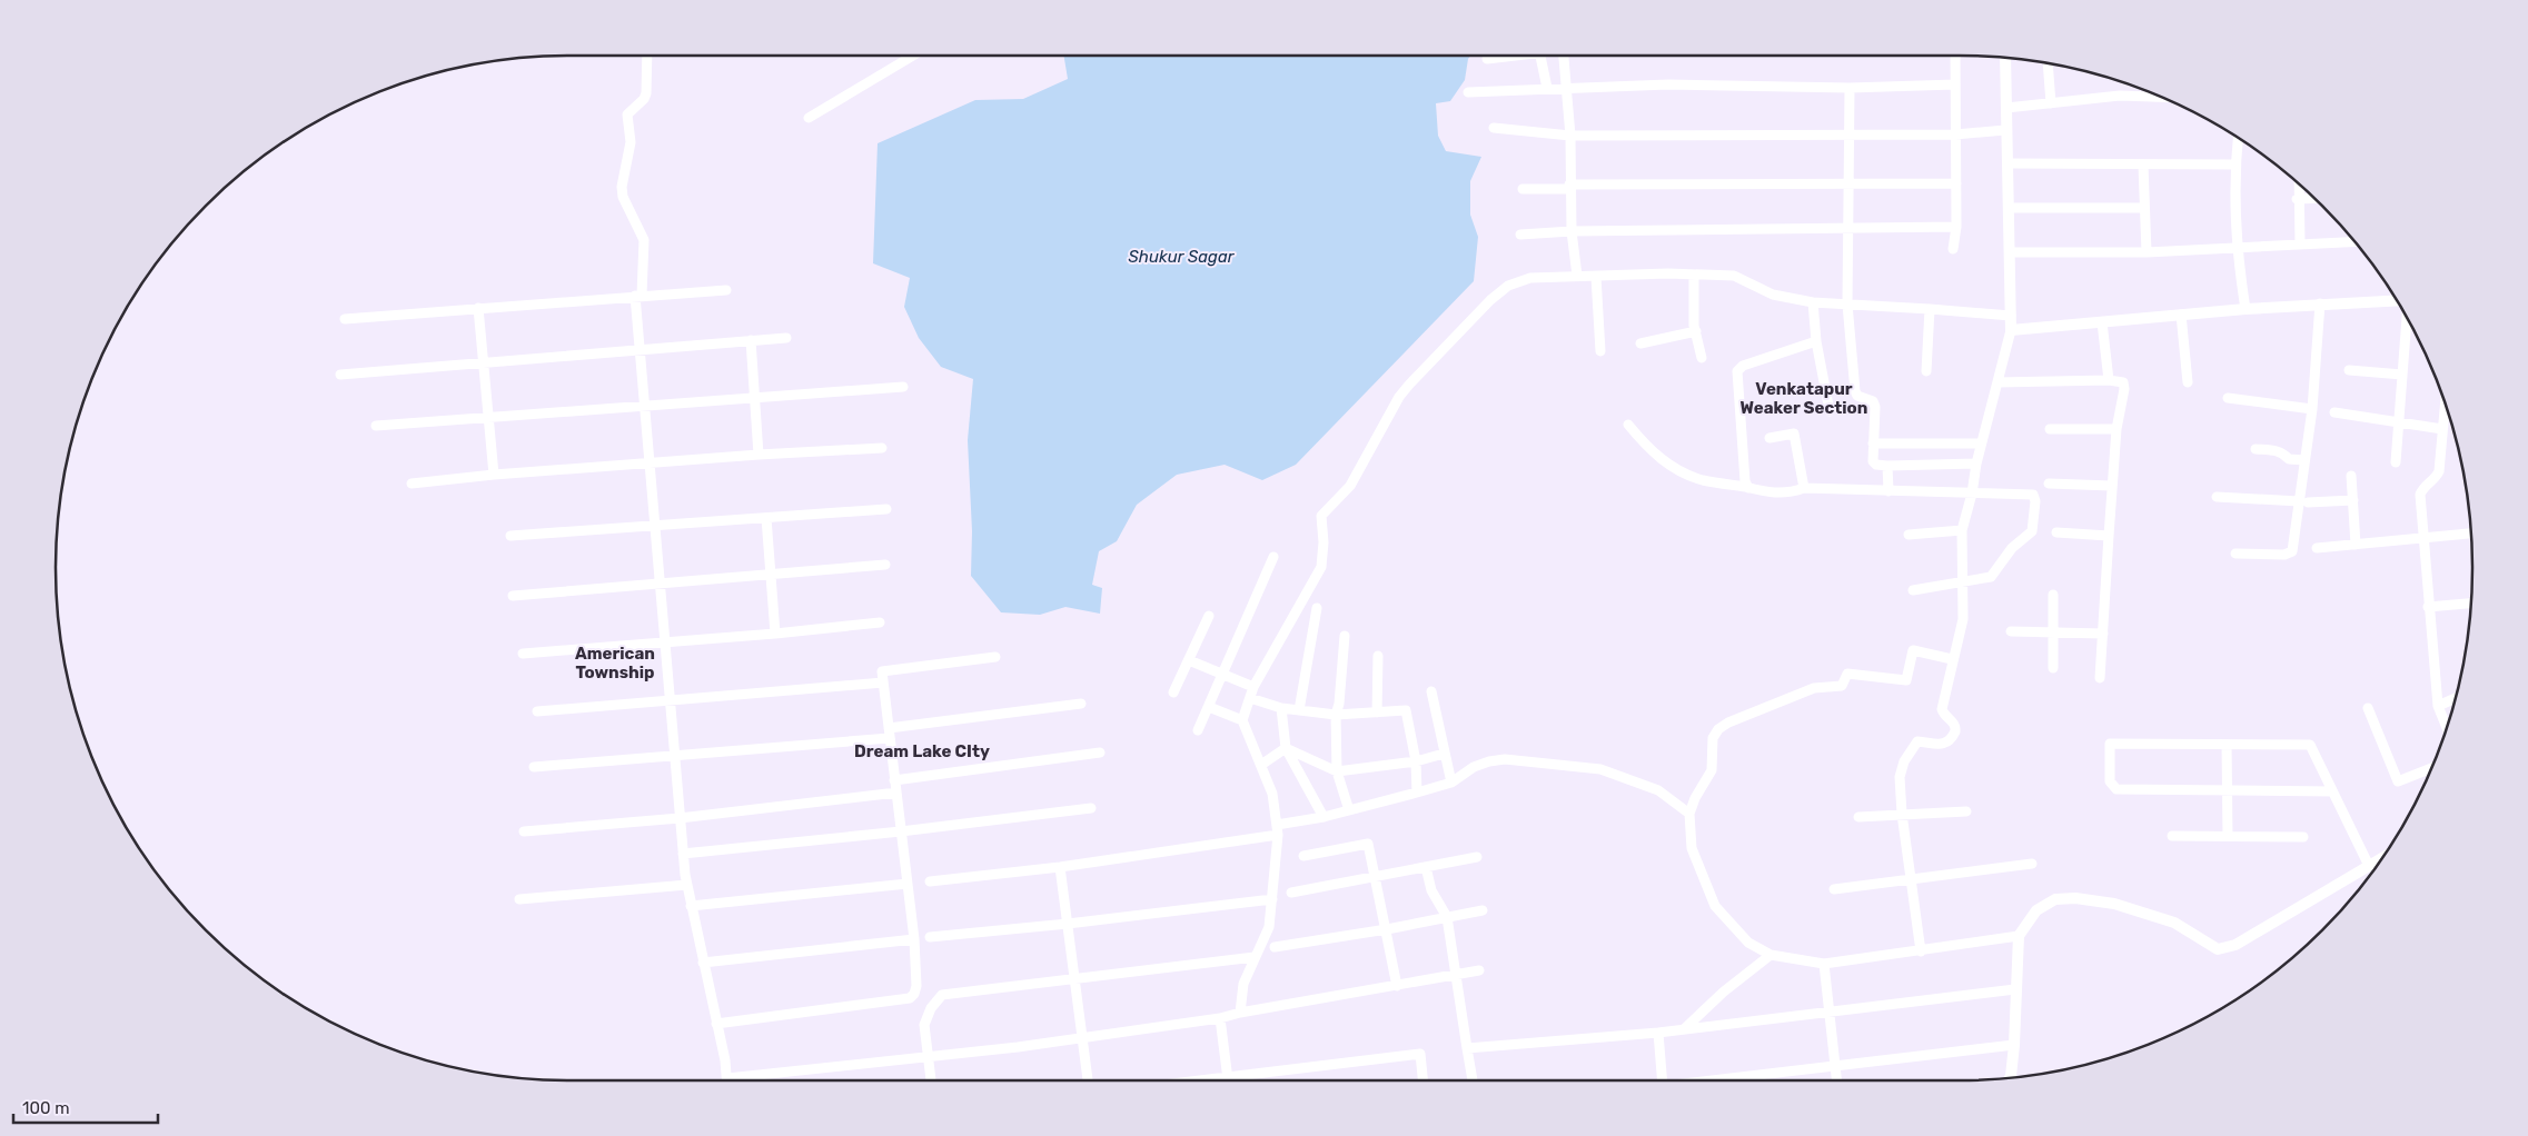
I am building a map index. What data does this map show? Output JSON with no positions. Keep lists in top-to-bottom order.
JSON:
{
  "districts": ["Venkatapur Weaker Section", "American Township", "Dream Lake CIty"],
  "water": ["Shukur Sagar"],
  "scale_bar": "100 m"
}
